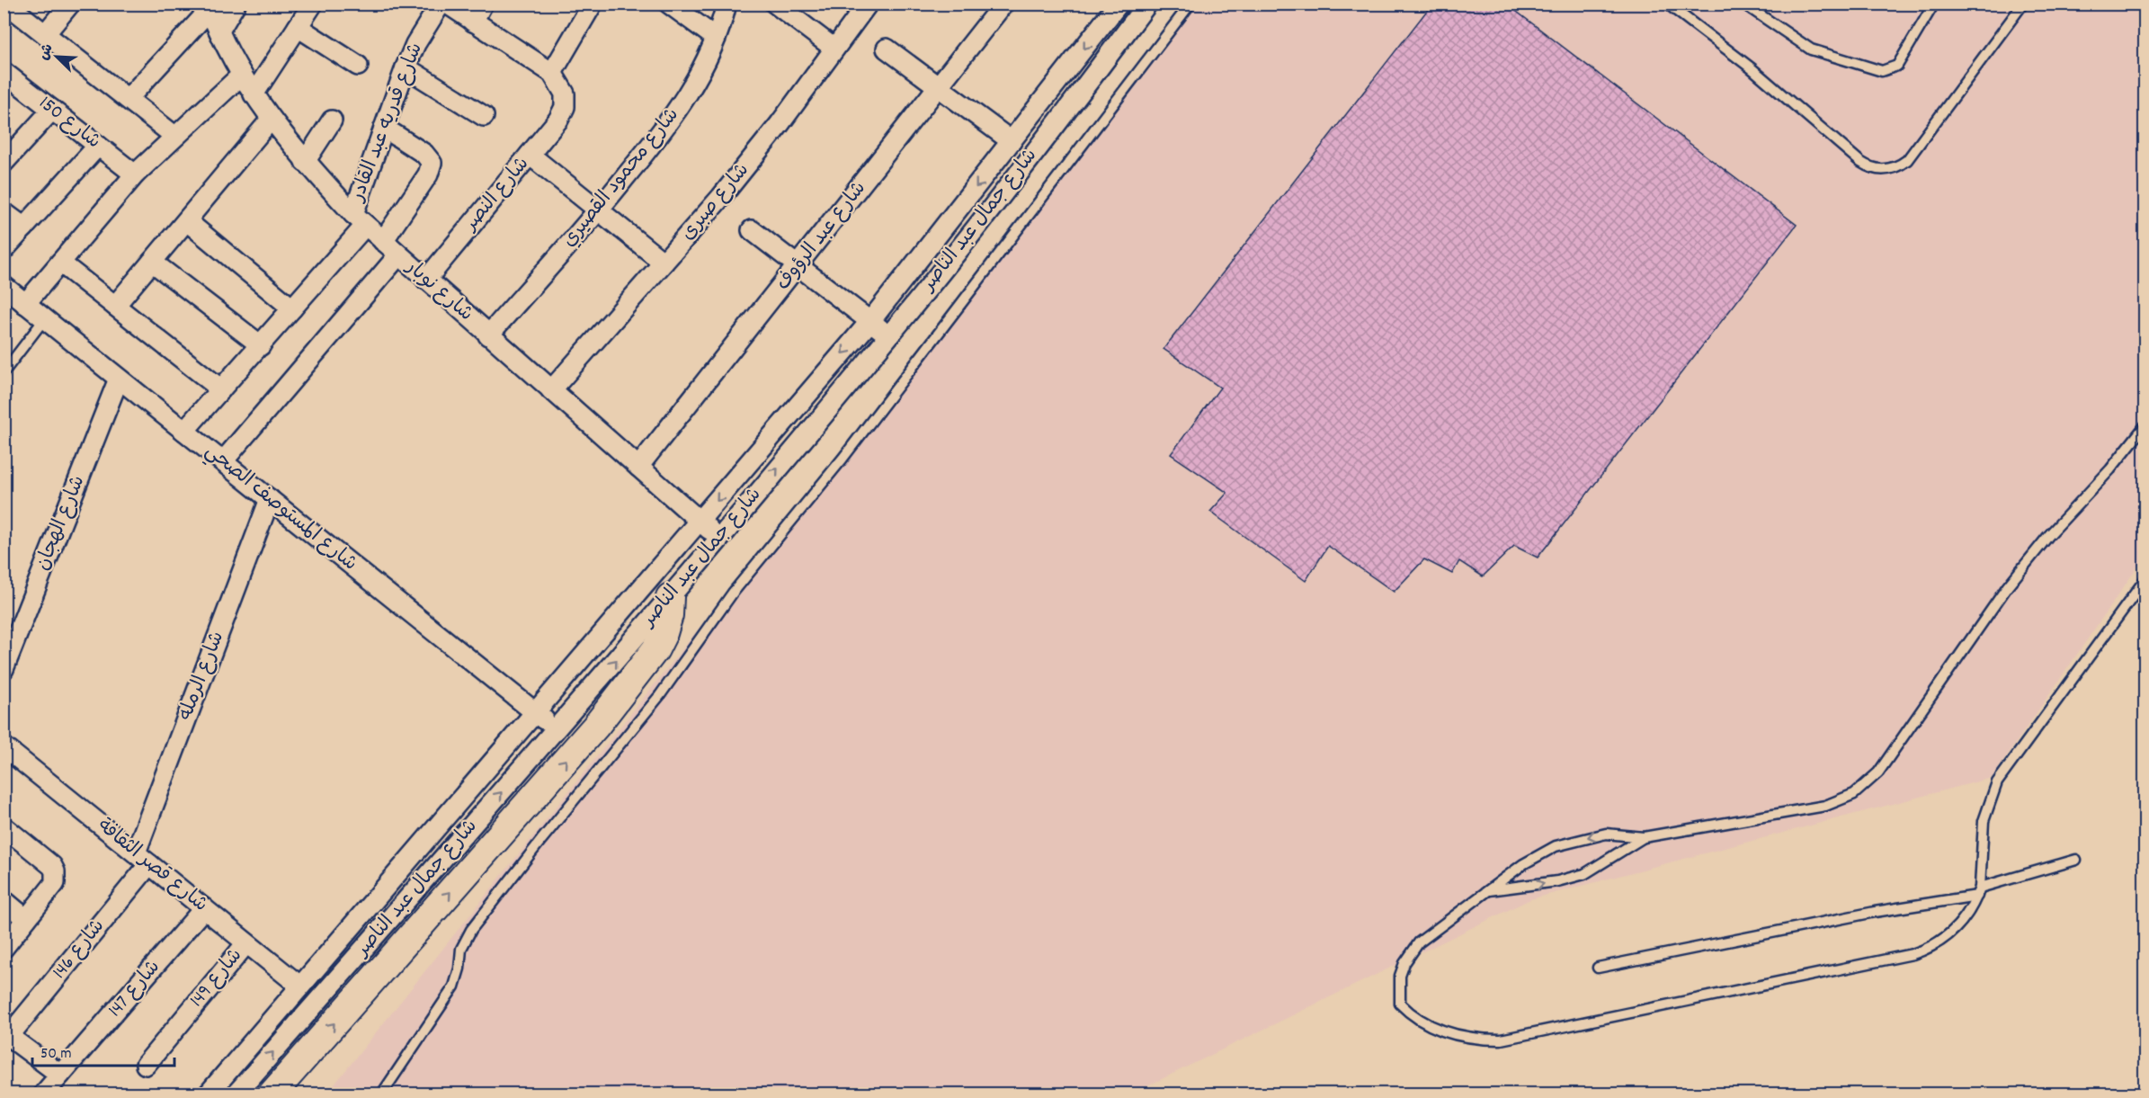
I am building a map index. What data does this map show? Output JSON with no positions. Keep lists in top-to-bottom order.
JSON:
{
  "streets": {
    "street": [
      "شارع قدريه عبد القادر",
      "شارع 150",
      "شارع محمود القصيري",
      "شارع النصر",
      "شارع صبرى",
      "شارع جمال عبد الناصر",
      "شارع عبد الرؤوف",
      "شارع نوبار",
      "شارع المستوصف الصحي",
      "شارع الهجان",
      "شارع الرمله",
      "شارع قصر الثقافة",
      "شارع 146",
      "شارع 149",
      "شارع 147"
    ]
  },
  "crossings": [
    ["شارع قدريه عبد القادر", "شارع نوبار"],
    ["شارع محمود القصيري", "شارع نوبار"],
    ["شارع النصر", "شارع نوبار"],
    ["شارع صبرى", "شارع نوبار"],
    ["شارع جمال عبد الناصر", "شارع نوبار"],
    ["شارع جمال عبد الناصر", "شارع المستوصف الصحي"],
    ["شارع جمال عبد الناصر", "شارع قصر الثقافة"],
    ["شارع عبد الرؤوف", "شارع نوبار"],
    ["شارع المستوصف الصحي", "شارع الهجان"],
    ["شارع المستوصف الصحي", "شارع الرمله"],
    ["شارع الرمله", "شارع قصر الثقافة"],
    ["شارع الرمله", "شارع 146"],
    ["شارع قصر الثقافة", "شارع 146"],
    ["شارع قصر الثقافة", "شارع 149"],
    ["شارع قصر الثقافة", "شارع 147"]
  ],
  "scale_bar": "50 m",
  "north": "top left"
}
